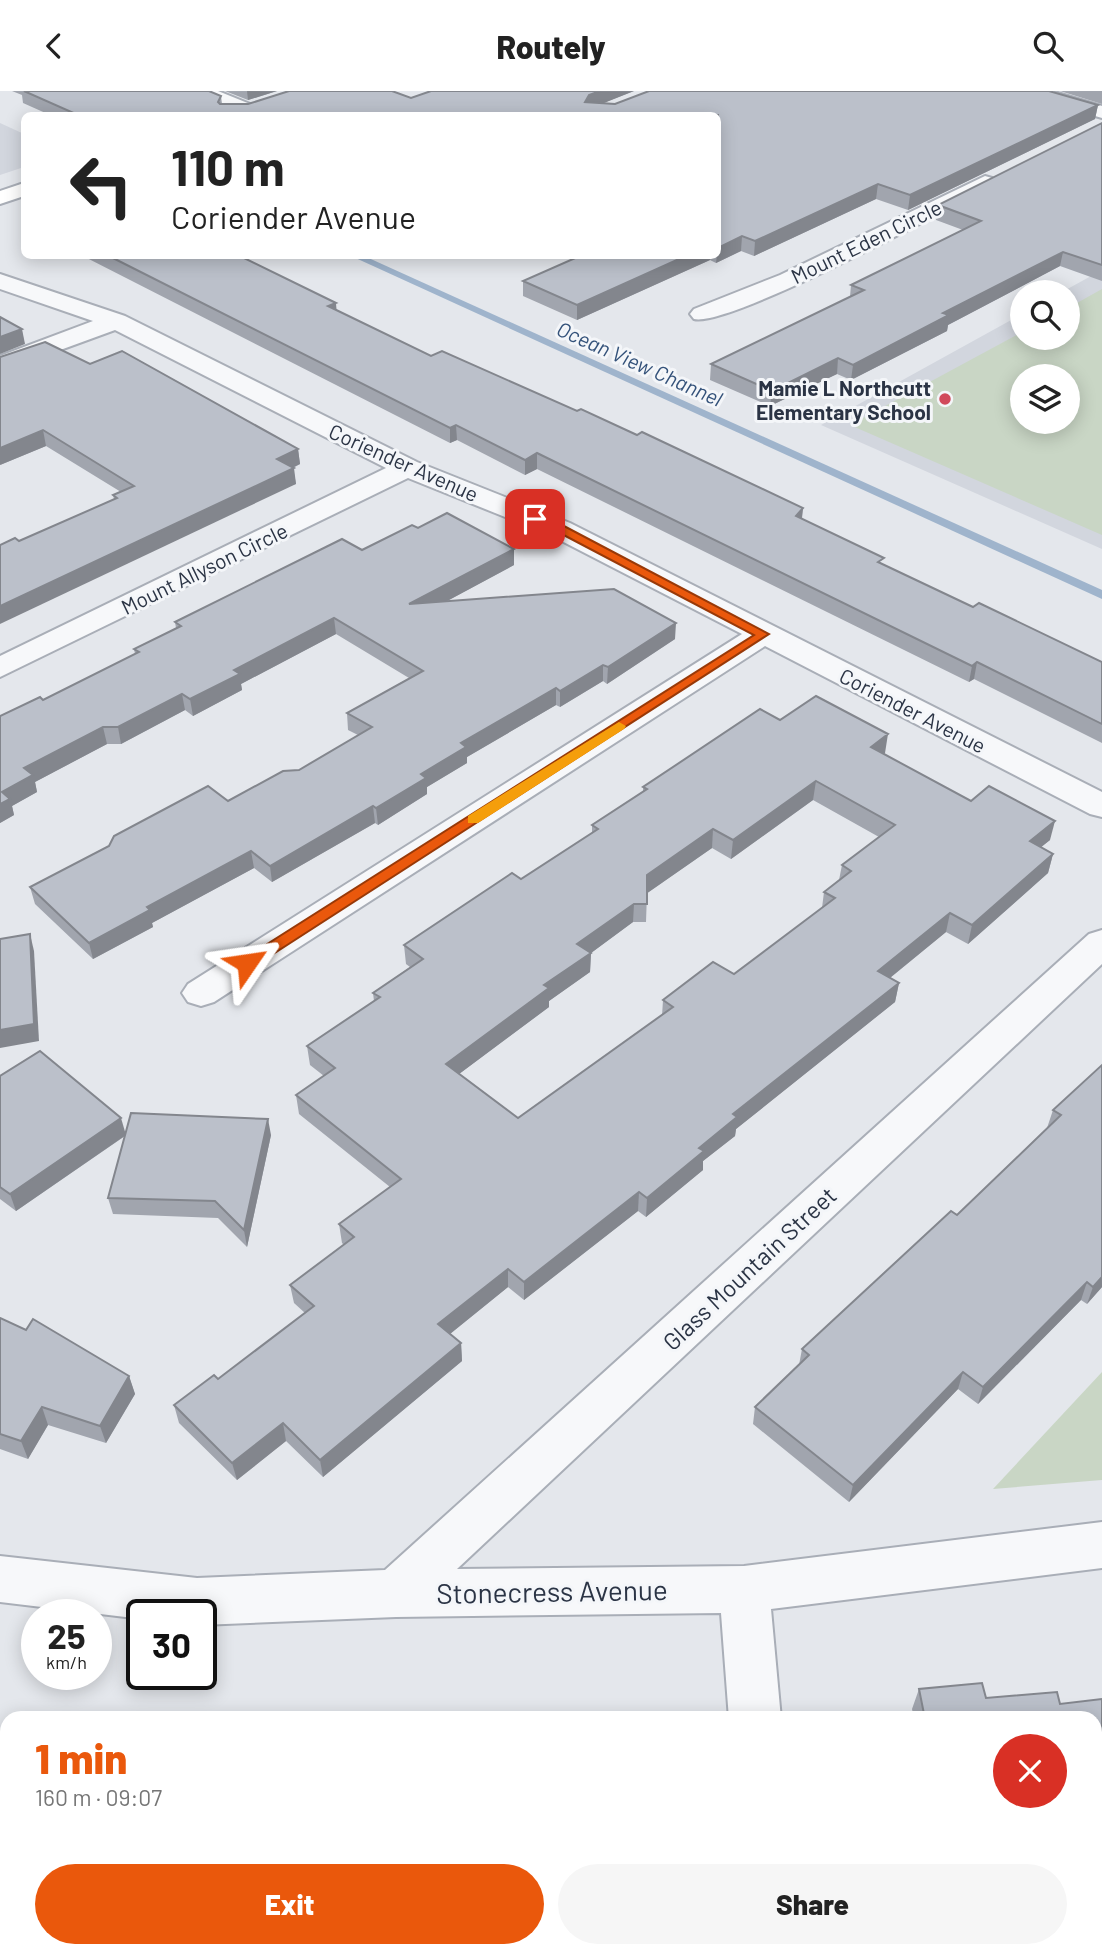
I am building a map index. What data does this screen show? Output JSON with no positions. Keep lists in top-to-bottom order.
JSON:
{
  "streets": {
    "street": [
      "Mount Eden Circle",
      "Coriender Avenue",
      "Mount Allyson Circle",
      "Glass Mountain Street",
      "Stonecress Avenue"
    ]
  },
  "crossings": [
    ["Coriender Avenue", "Mount Allyson Circle"],
    ["Glass Mountain Street", "Stonecress Avenue"]
  ],
  "water": ["Ocean View Channel"],
  "places": ["Mamie L Northcutt Elementary School"],
  "page": {
    "header": "Routely",
    "turn": ["110 m", "Coriender Avenue"],
    "speed": "25 km/h",
    "limit": "30",
    "heading": ["1 min", "160 m · 09:07"],
    "buttons": ["Exit", "Share"]
  }
}
